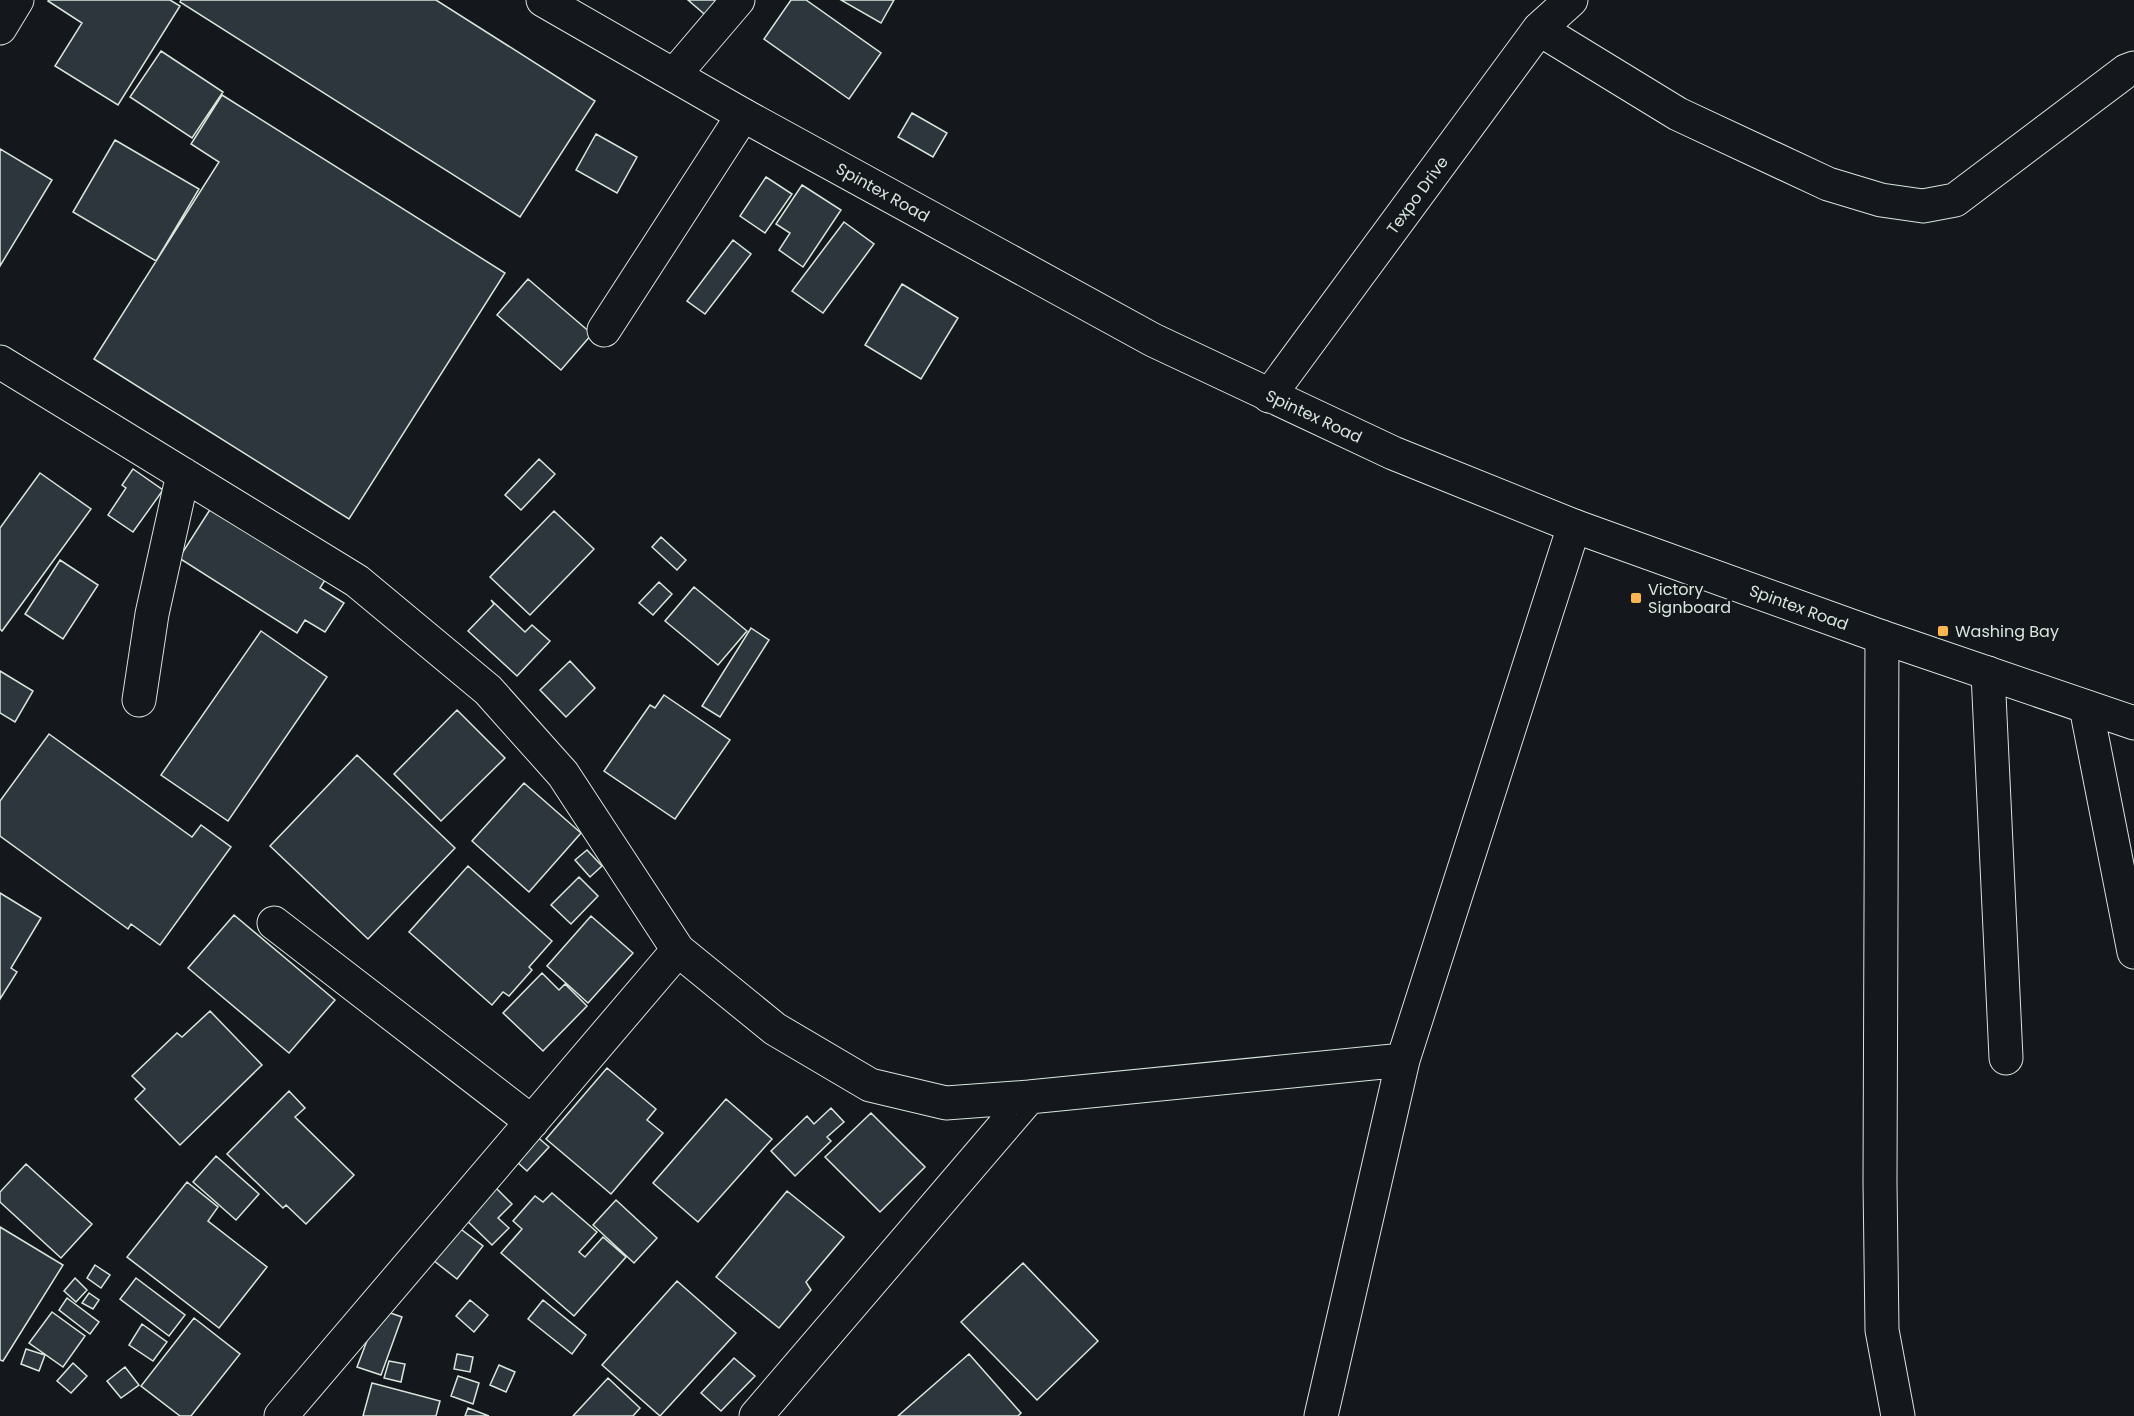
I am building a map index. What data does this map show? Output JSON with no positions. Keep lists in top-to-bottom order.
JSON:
{
  "streets": {
    "street": ["Spintex Road", "Texpo Drive"]
  },
  "crossings": [
    ["Spintex Road", "Texpo Drive"]
  ],
  "places": {
    "transit": ["Victory Signboard", "Washing Bay"]
  }
}
